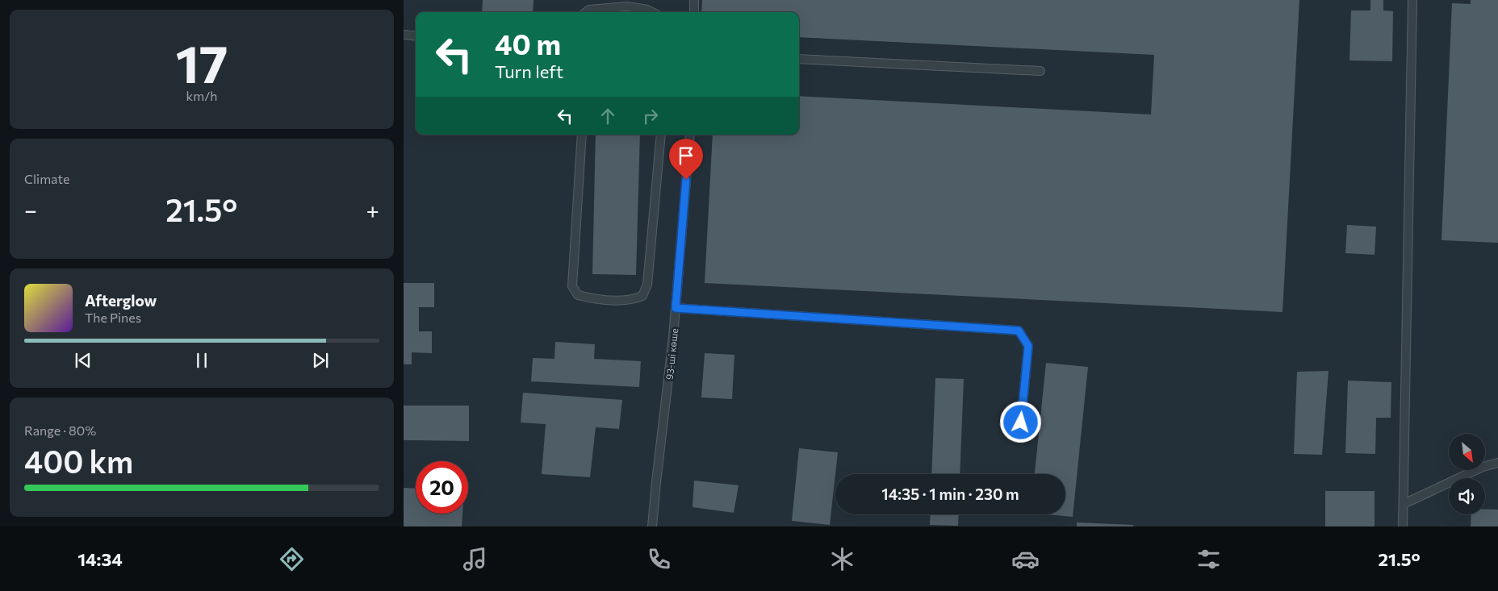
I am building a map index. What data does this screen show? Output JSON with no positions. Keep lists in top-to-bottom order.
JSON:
{
  "streets": {
    "lane": ["93-ші көше"]
  },
  "north": "bottom right",
  "page": {
    "tile": [
      ["17", "km/h"],
      "Climate",
      ["Range · 80%", "400 km"]
    ],
    "turn": ["40 m", "Turn left"],
    "heat": ["−", "21.5°", "+"],
    "song": ["Afterglow", "The Pines"],
    "limit": "20",
    "trip": "14:35 · 1 min · 230 m",
    "tabs": ["14:34", "21.5°"]
  }
}
